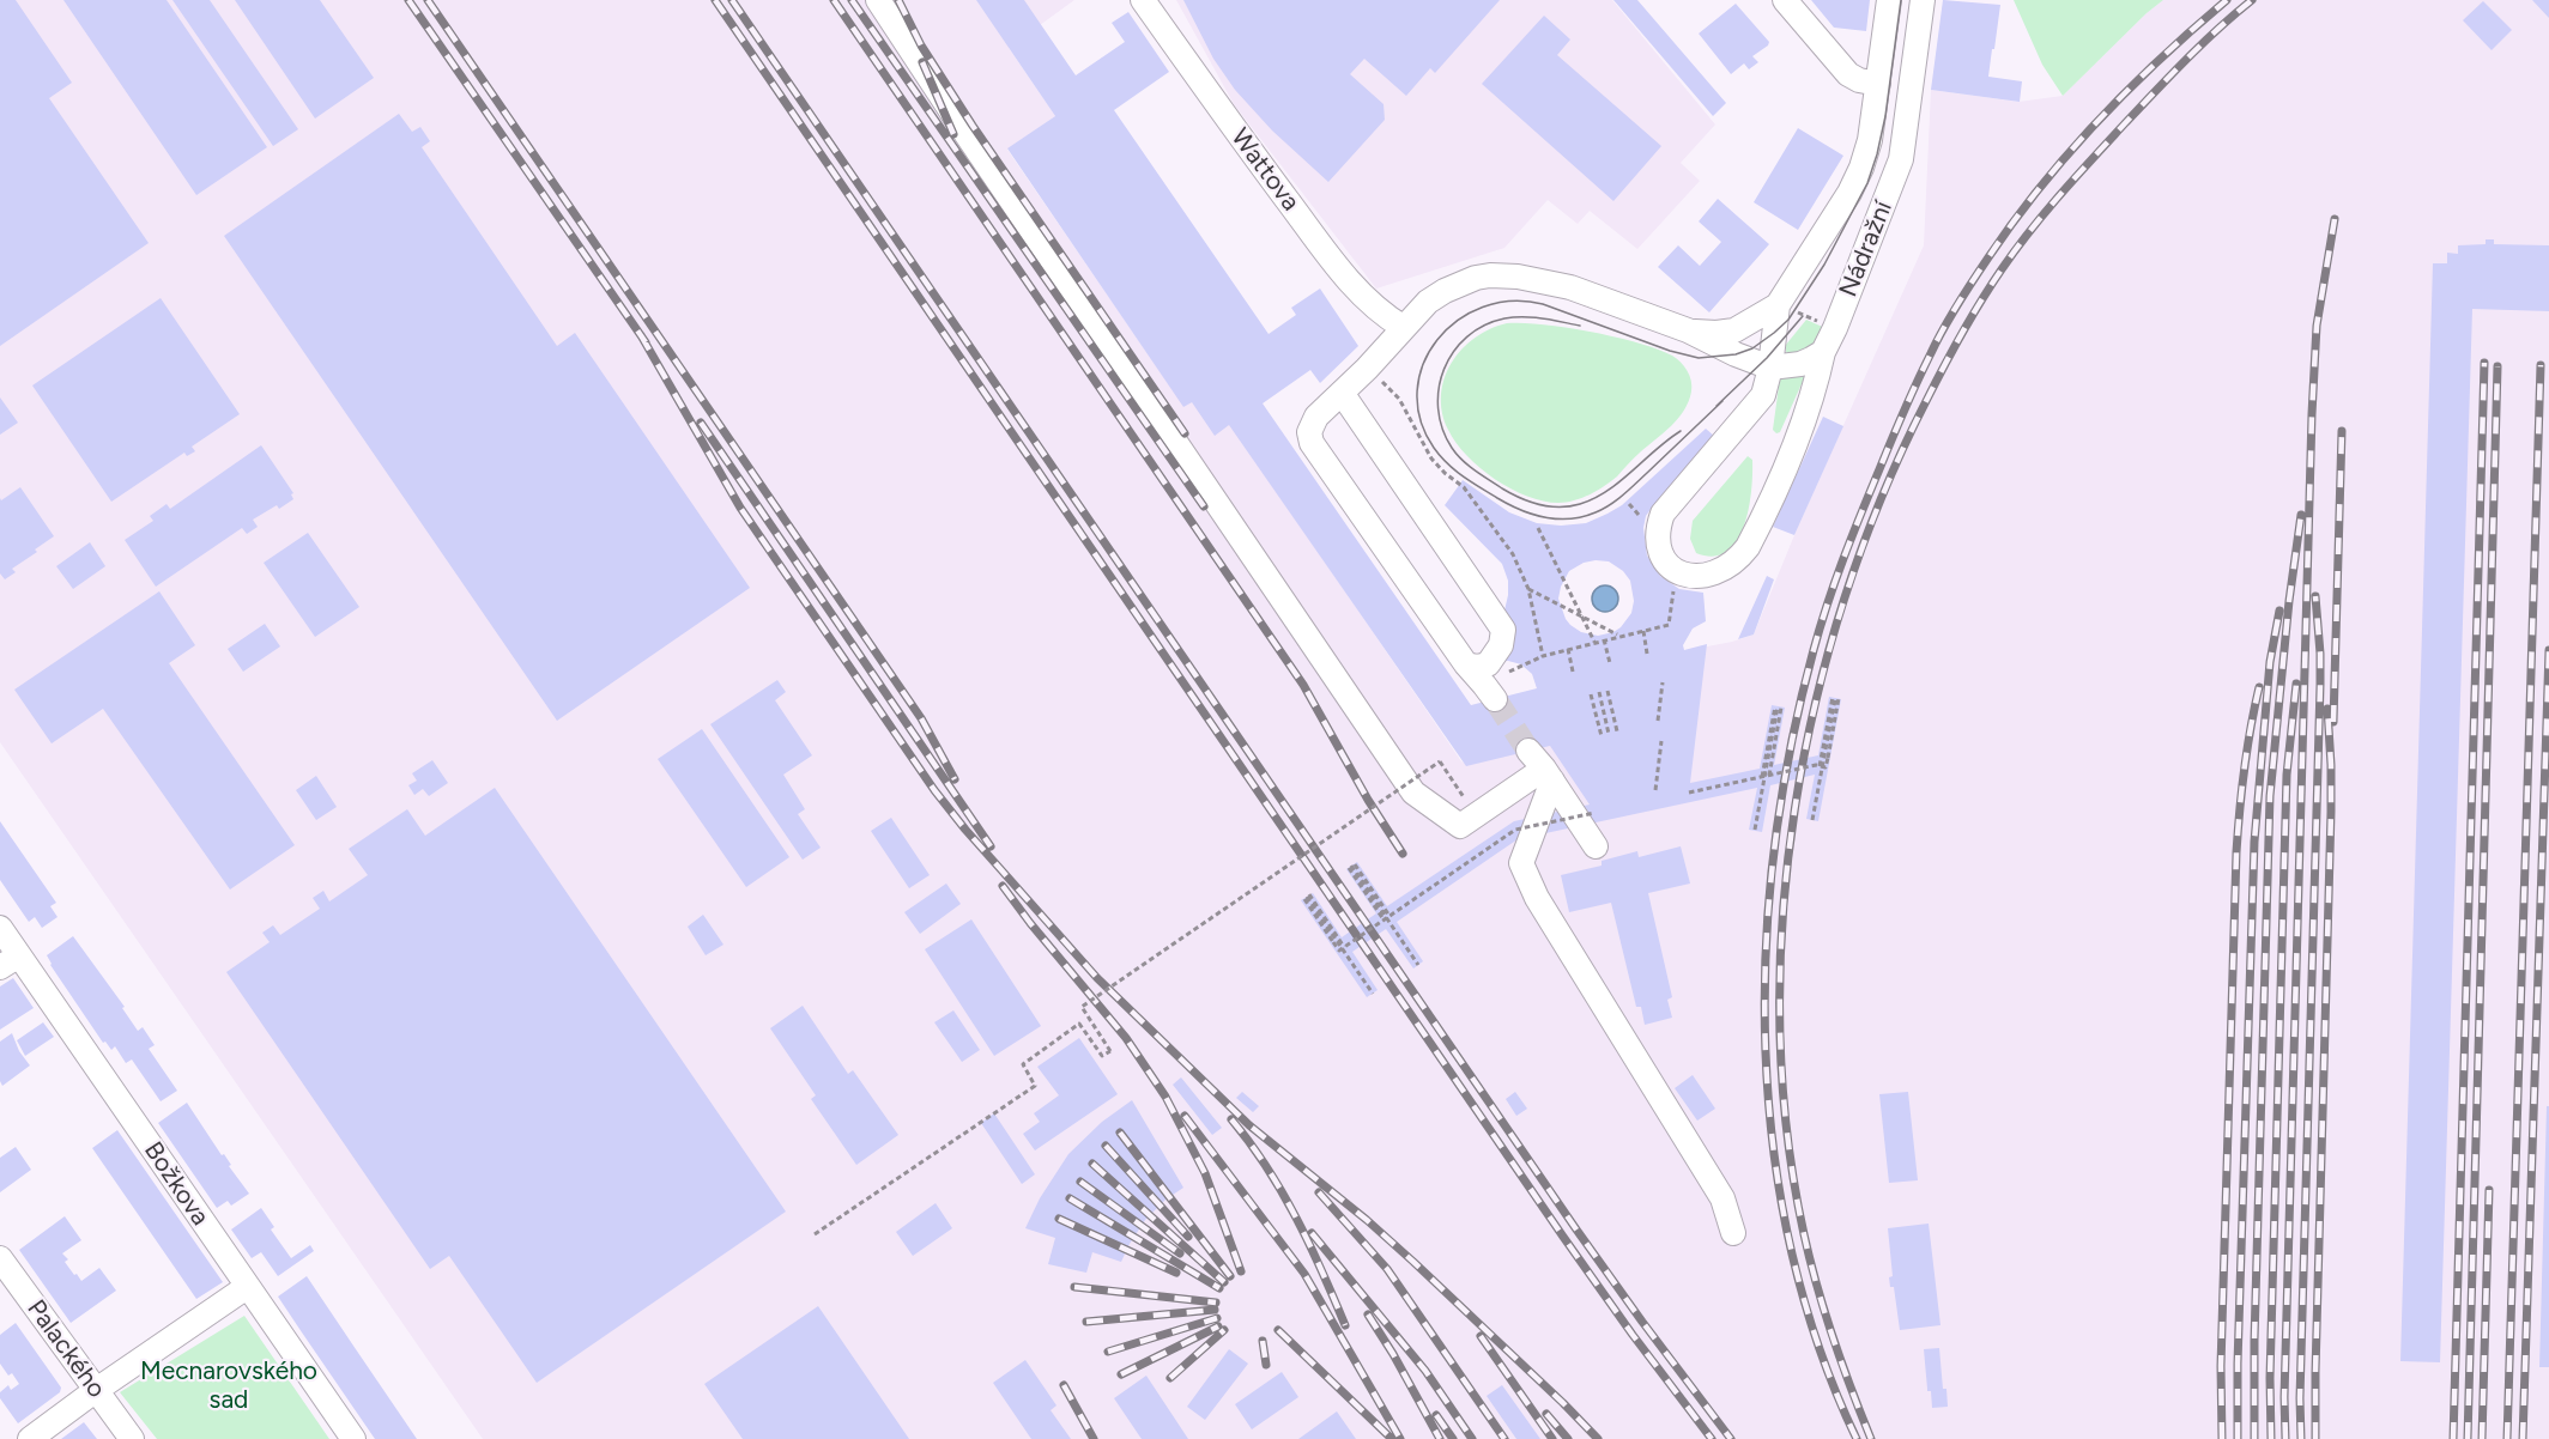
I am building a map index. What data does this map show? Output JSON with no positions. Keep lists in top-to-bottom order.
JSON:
{
  "streets": {
    "street": [
      "Wattova",
      "Nádražní",
      "Božkova",
      "Palackého"
    ]
  },
  "crossings": [
    ["Wattova", "Nádražní"]
  ],
  "parks": ["Mecnarovského sad"]
}
